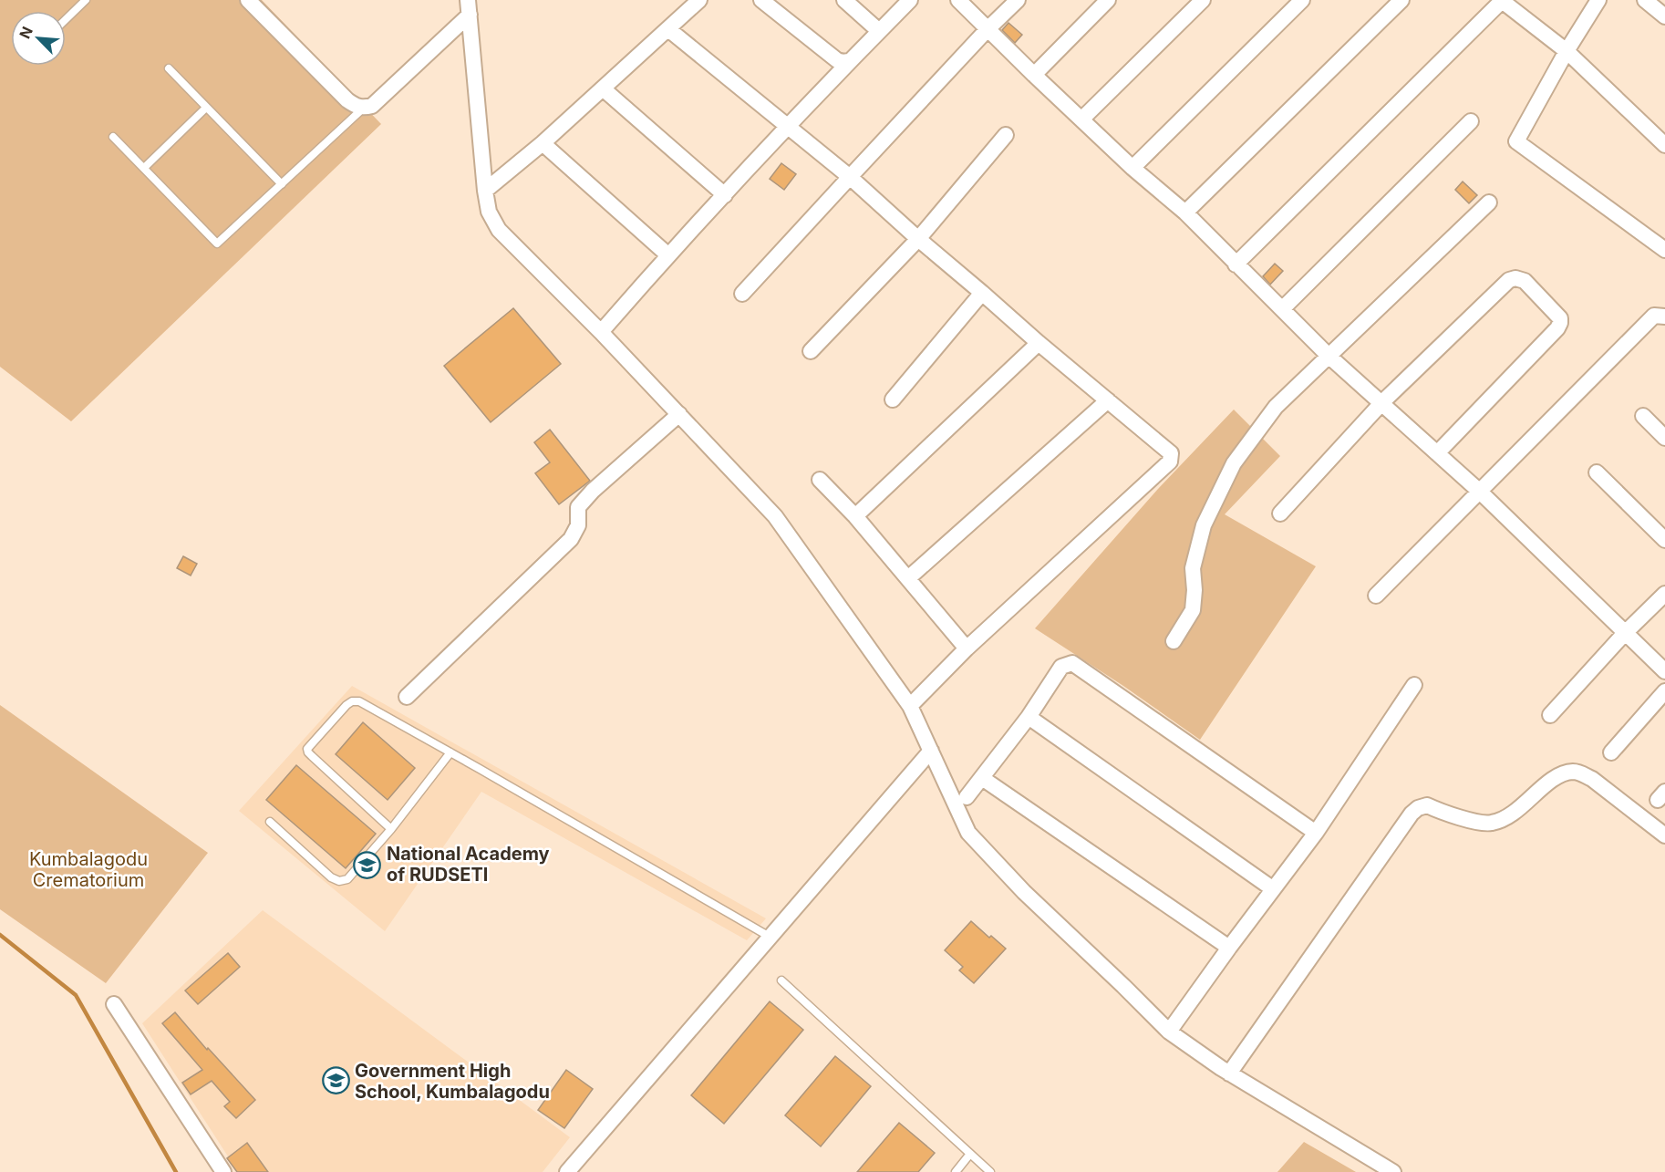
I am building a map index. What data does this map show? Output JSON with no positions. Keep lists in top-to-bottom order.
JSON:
{
  "parks": ["Kumbalagodu Crematorium"],
  "places": {
    "school or university": ["National Academy of RUDSETI", "Government High School, Kumbalagodu"]
  },
  "north": "top left"
}
